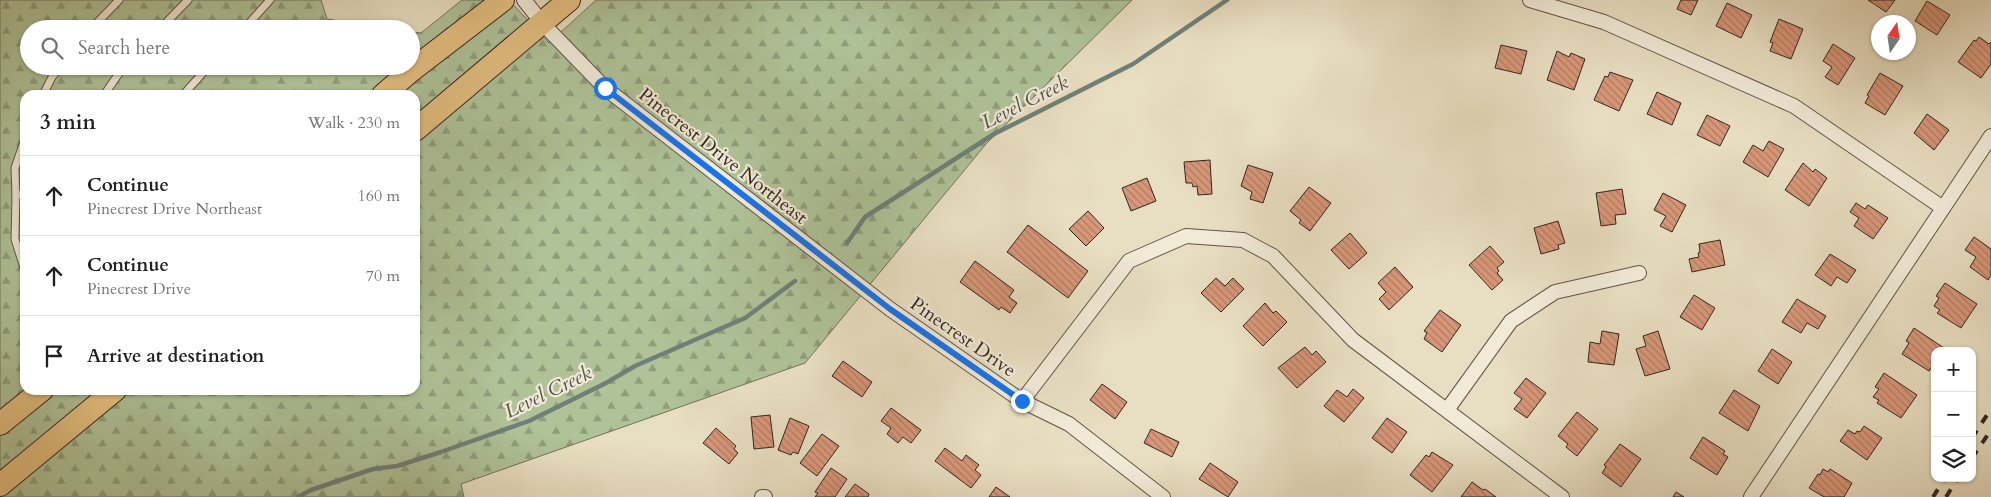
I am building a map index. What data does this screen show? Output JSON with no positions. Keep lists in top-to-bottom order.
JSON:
{
  "streets": {
    "street": ["Pinecrest Drive Northeast", "Pinecrest Drive"]
  },
  "crossings": [
    ["Pinecrest Drive Northeast", "Pinecrest Drive"]
  ],
  "water": ["Level Creek"],
  "north": "top",
  "page": {
    "search": "Search here",
    "heading": ["3 min", "Walk · 230 m"],
    "list": [
      ["Continue", "Pinecrest Drive Northeast", "160 m"],
      ["Continue", "Pinecrest Drive", "70 m"],
      "Arrive at destination"
    ],
    "map_buttons": ["+", "−"]
  }
}
